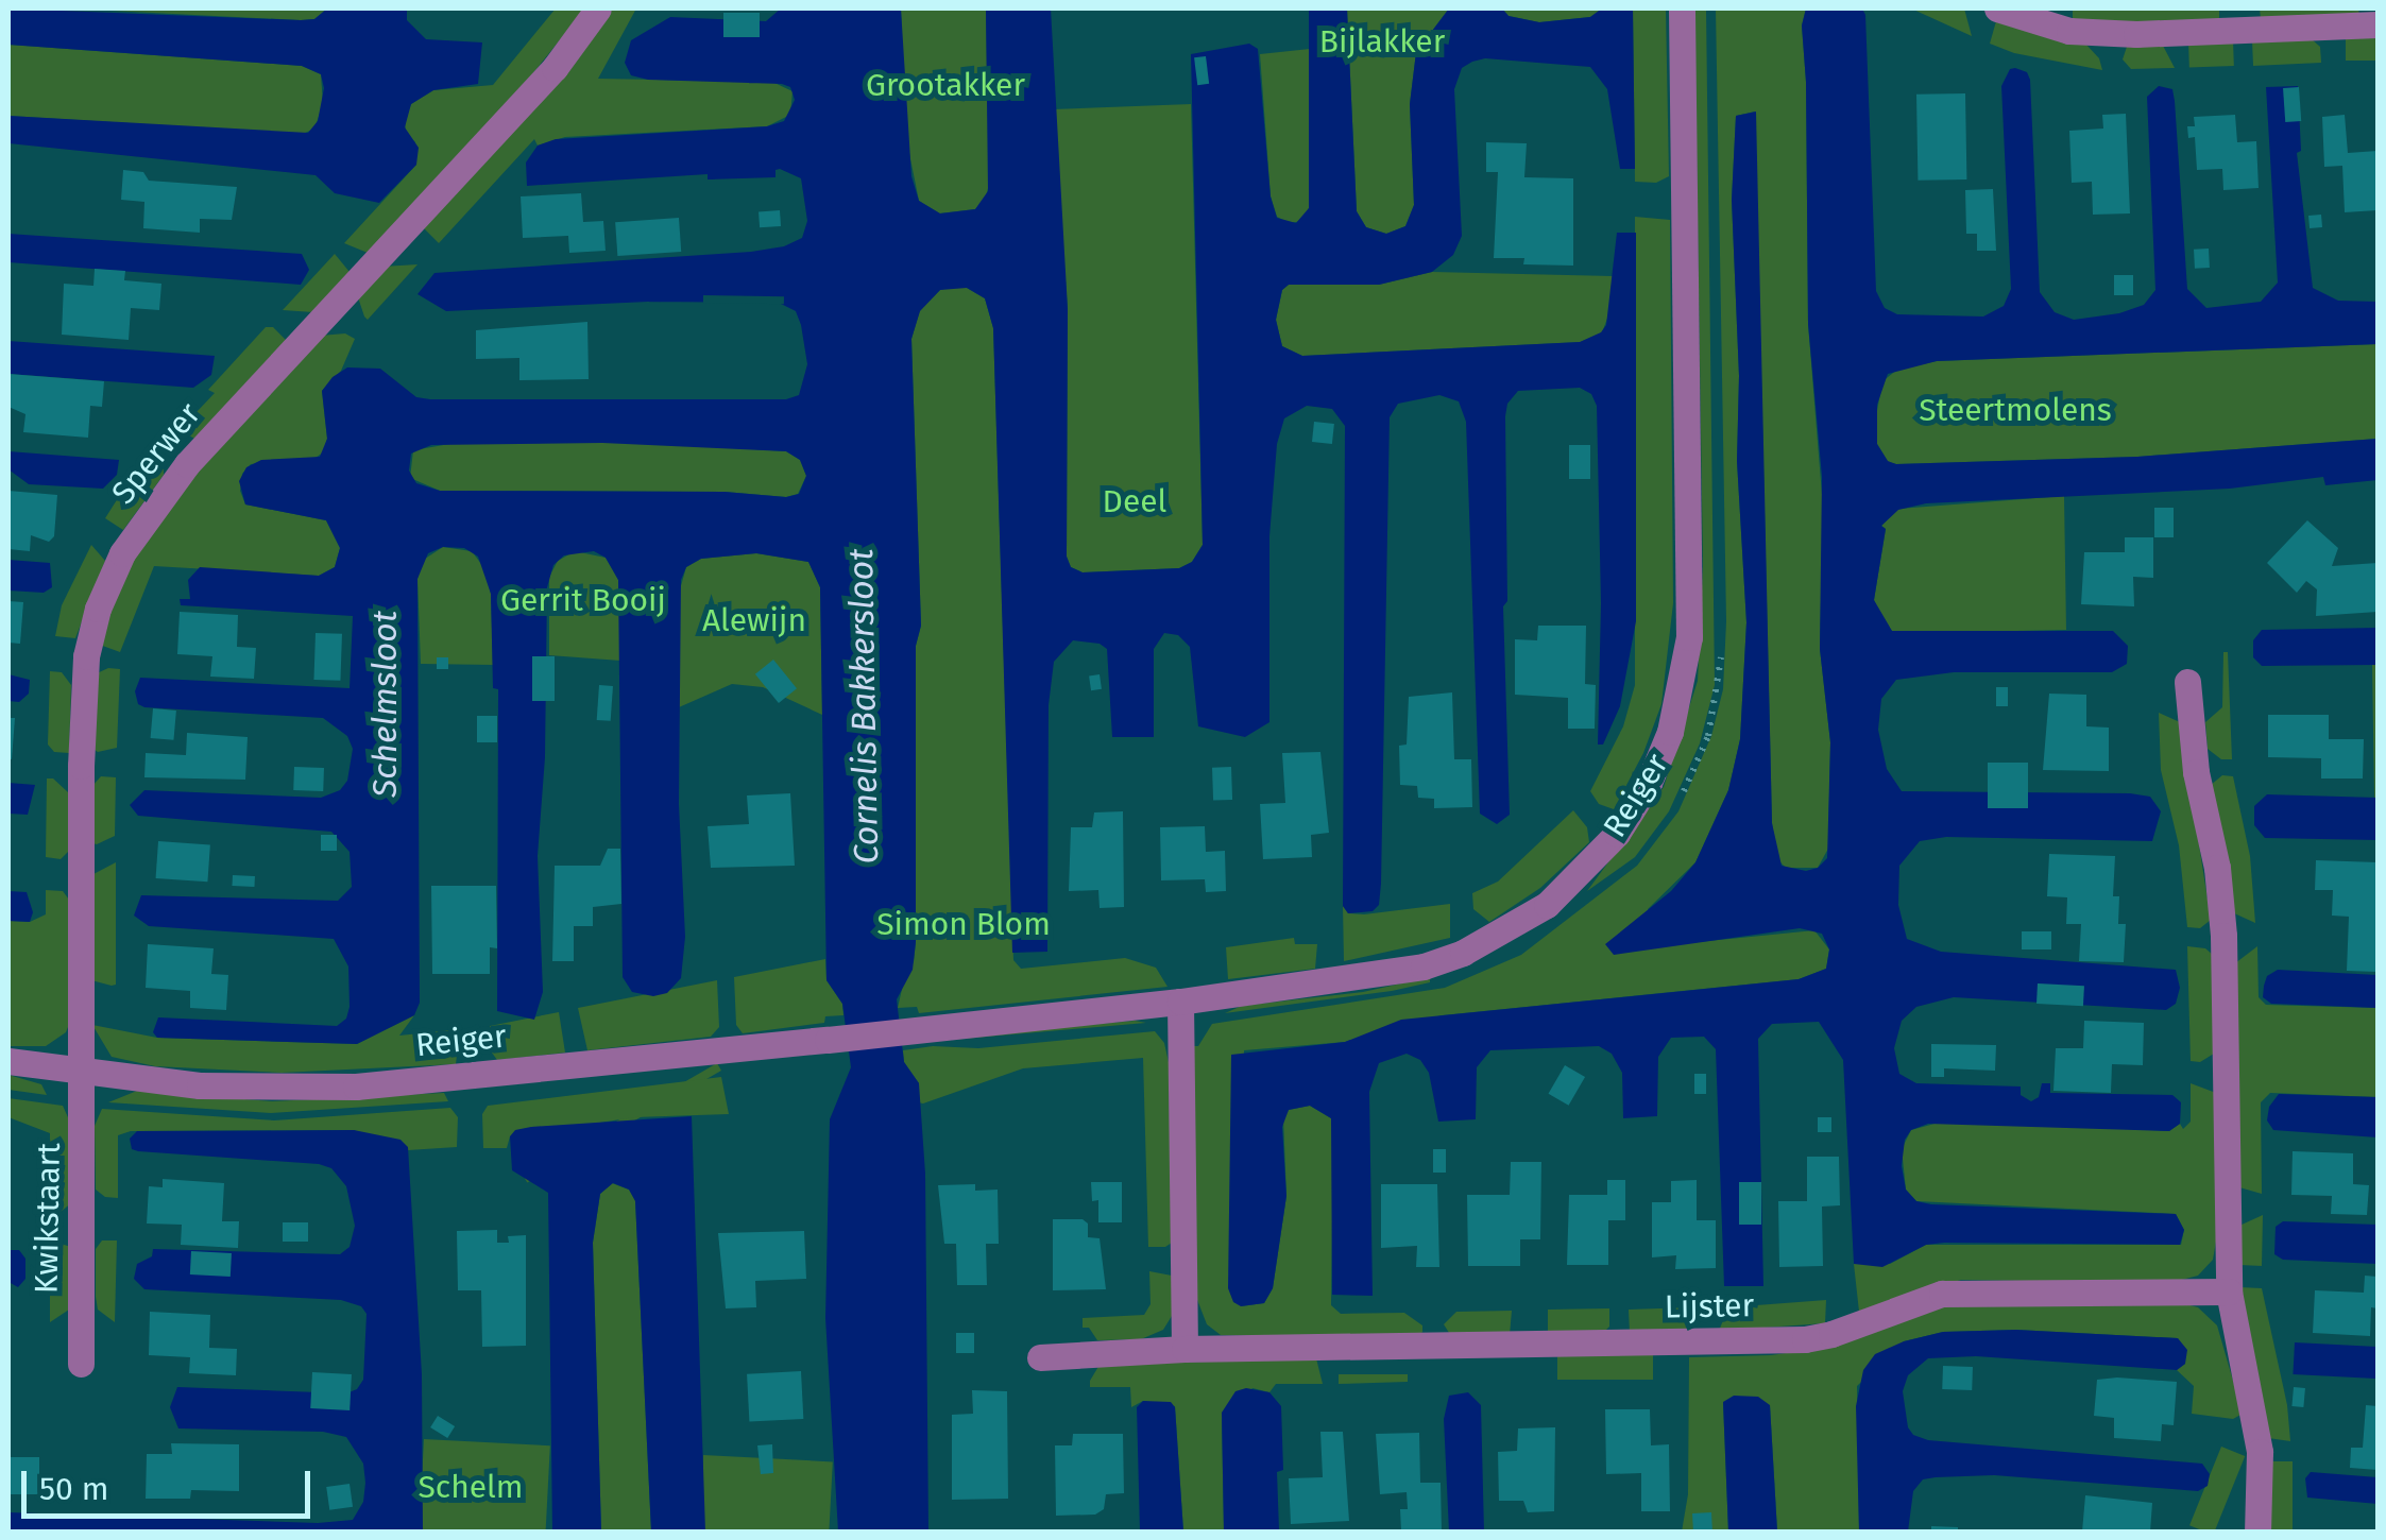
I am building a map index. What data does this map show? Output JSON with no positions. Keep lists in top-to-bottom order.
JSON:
{
  "streets": {
    "street": [
      "Sperwer",
      "Reiger",
      "Kwikstaart",
      "Lijster"
    ]
  },
  "crossings": [
    ["Sperwer", "Reiger"],
    ["Sperwer", "Kwikstaart"],
    ["Reiger", "Kwikstaart"]
  ],
  "water": ["Schelmsloot", "Cornelis Bakkersloot"],
  "parks": [
    "Bijlakker",
    "Grootakker",
    "Steertmolens",
    "Deel",
    "Gerrit Booij",
    "Alewijn",
    "Simon Blom",
    "Schelm"
  ],
  "scale_bar": "50 m"
}
